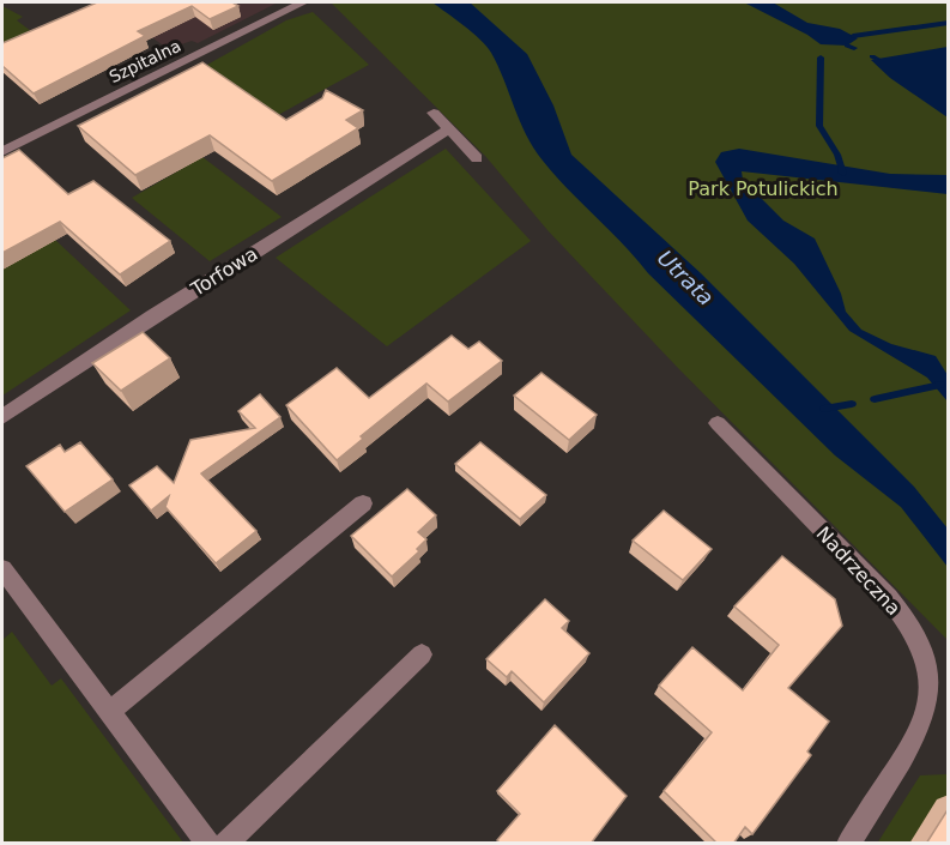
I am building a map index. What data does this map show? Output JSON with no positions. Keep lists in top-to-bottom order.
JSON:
{
  "streets": {
    "street": ["Szpitalna", "Torfowa", "Nadrzeczna"]
  },
  "water": ["Utrata"],
  "parks": ["Park Potulickich"]
}
